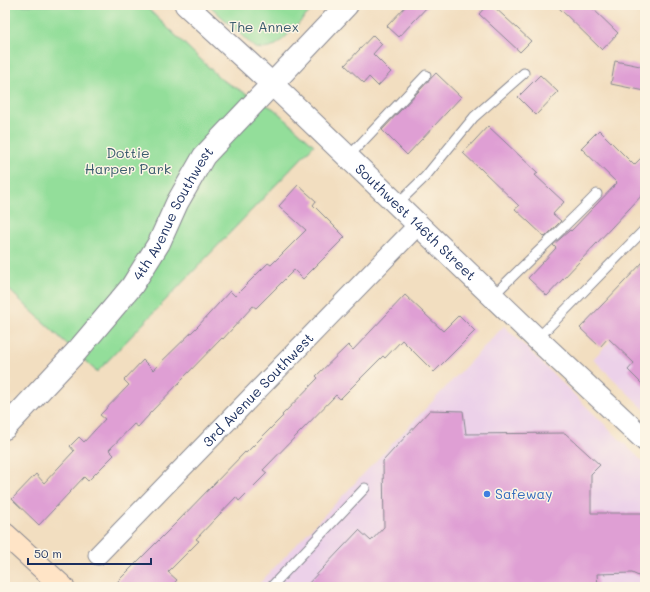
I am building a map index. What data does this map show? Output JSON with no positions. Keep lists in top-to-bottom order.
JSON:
{
  "streets": {
    "street": ["4th Avenue Southwest", "Southwest 146th Street", "3rd Avenue Southwest"]
  },
  "crossings": [
    ["4th Avenue Southwest", "Southwest 146th Street"],
    ["Southwest 146th Street", "3rd Avenue Southwest"]
  ],
  "parks": ["The Annex", "Dottie Harper Park"],
  "places": ["Safeway"],
  "scale_bar": "50 m"
}
